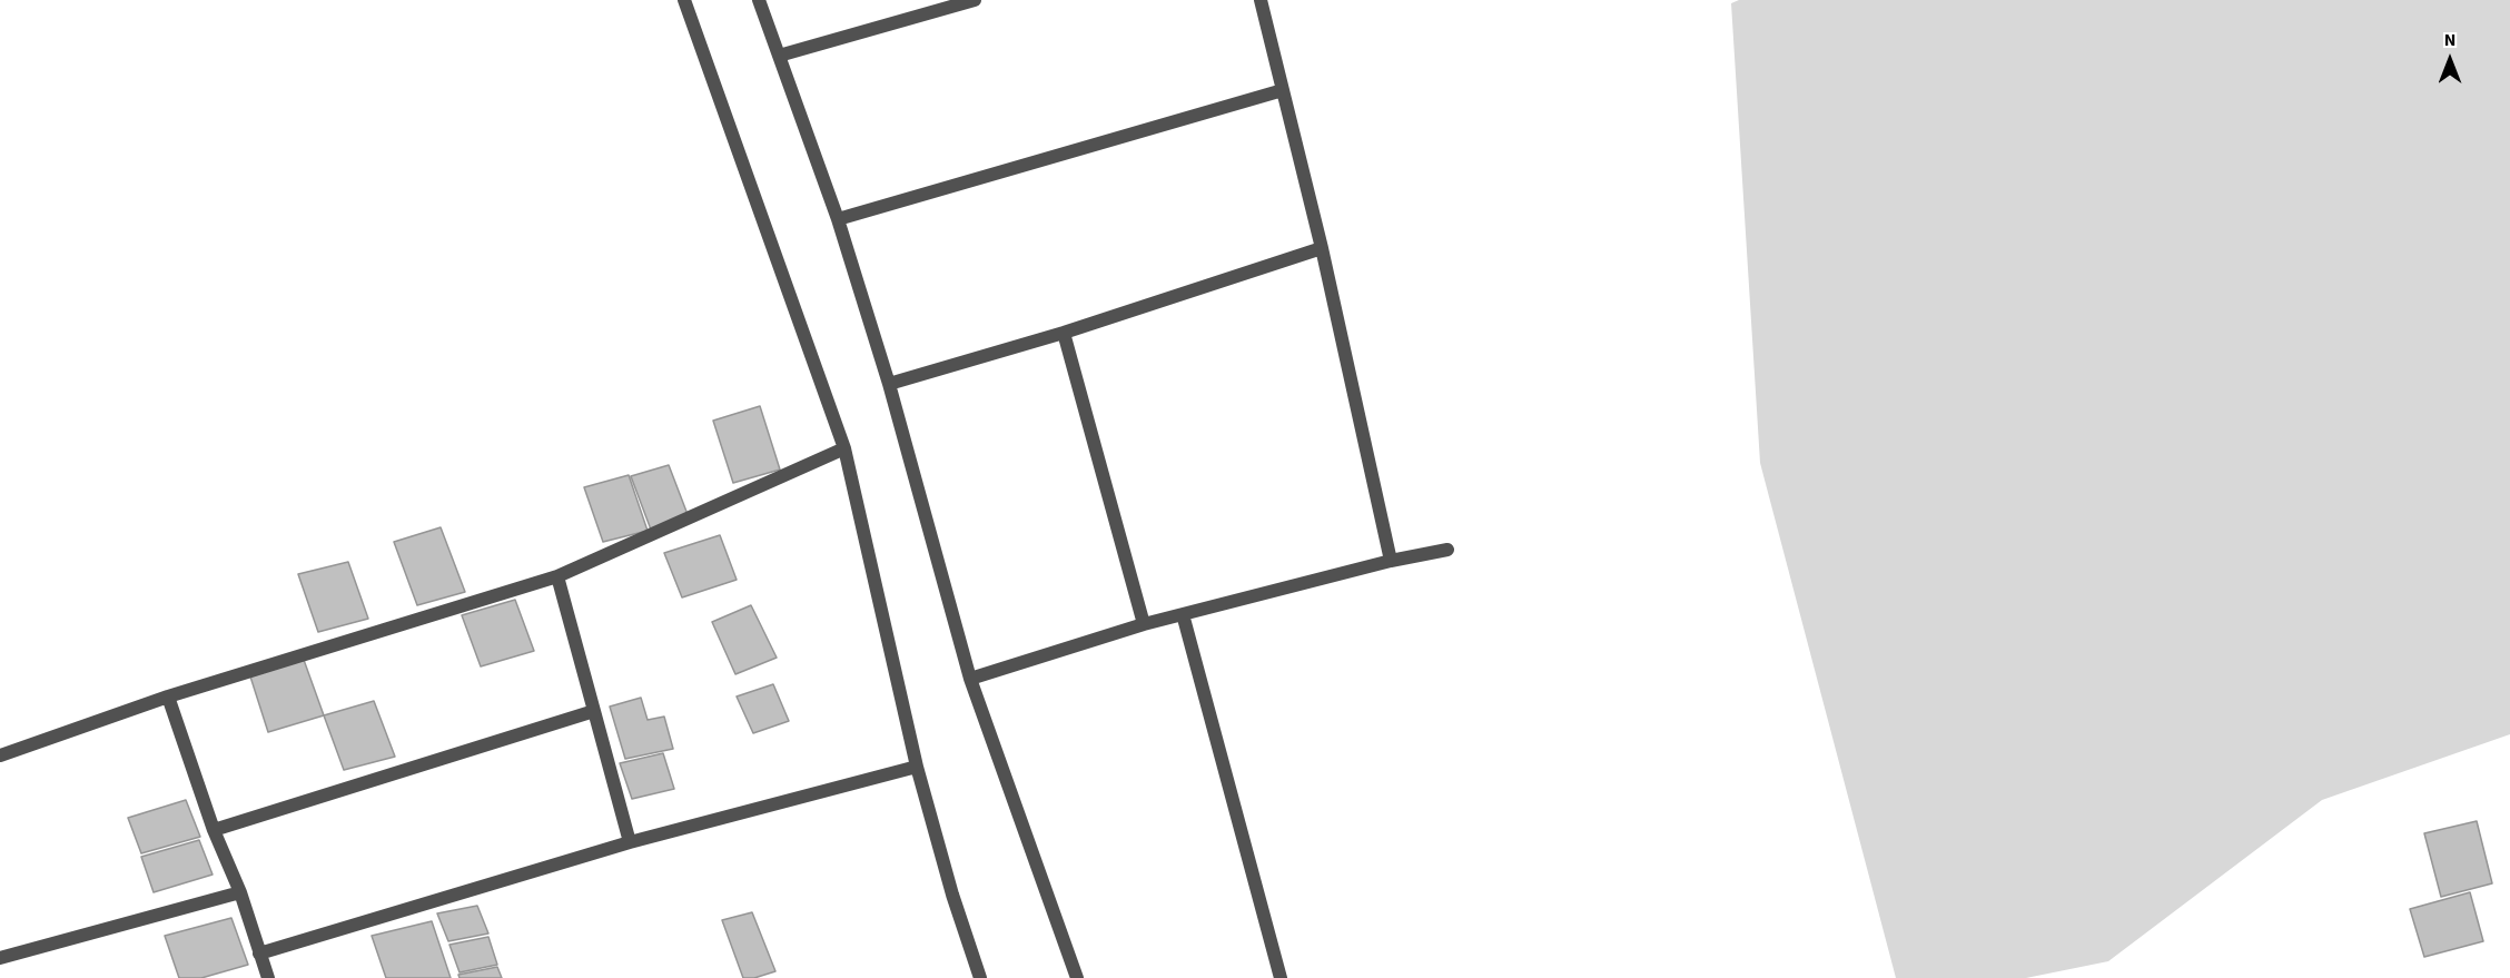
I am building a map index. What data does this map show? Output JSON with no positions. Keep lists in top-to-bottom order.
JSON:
{
  "north": "top"
}
